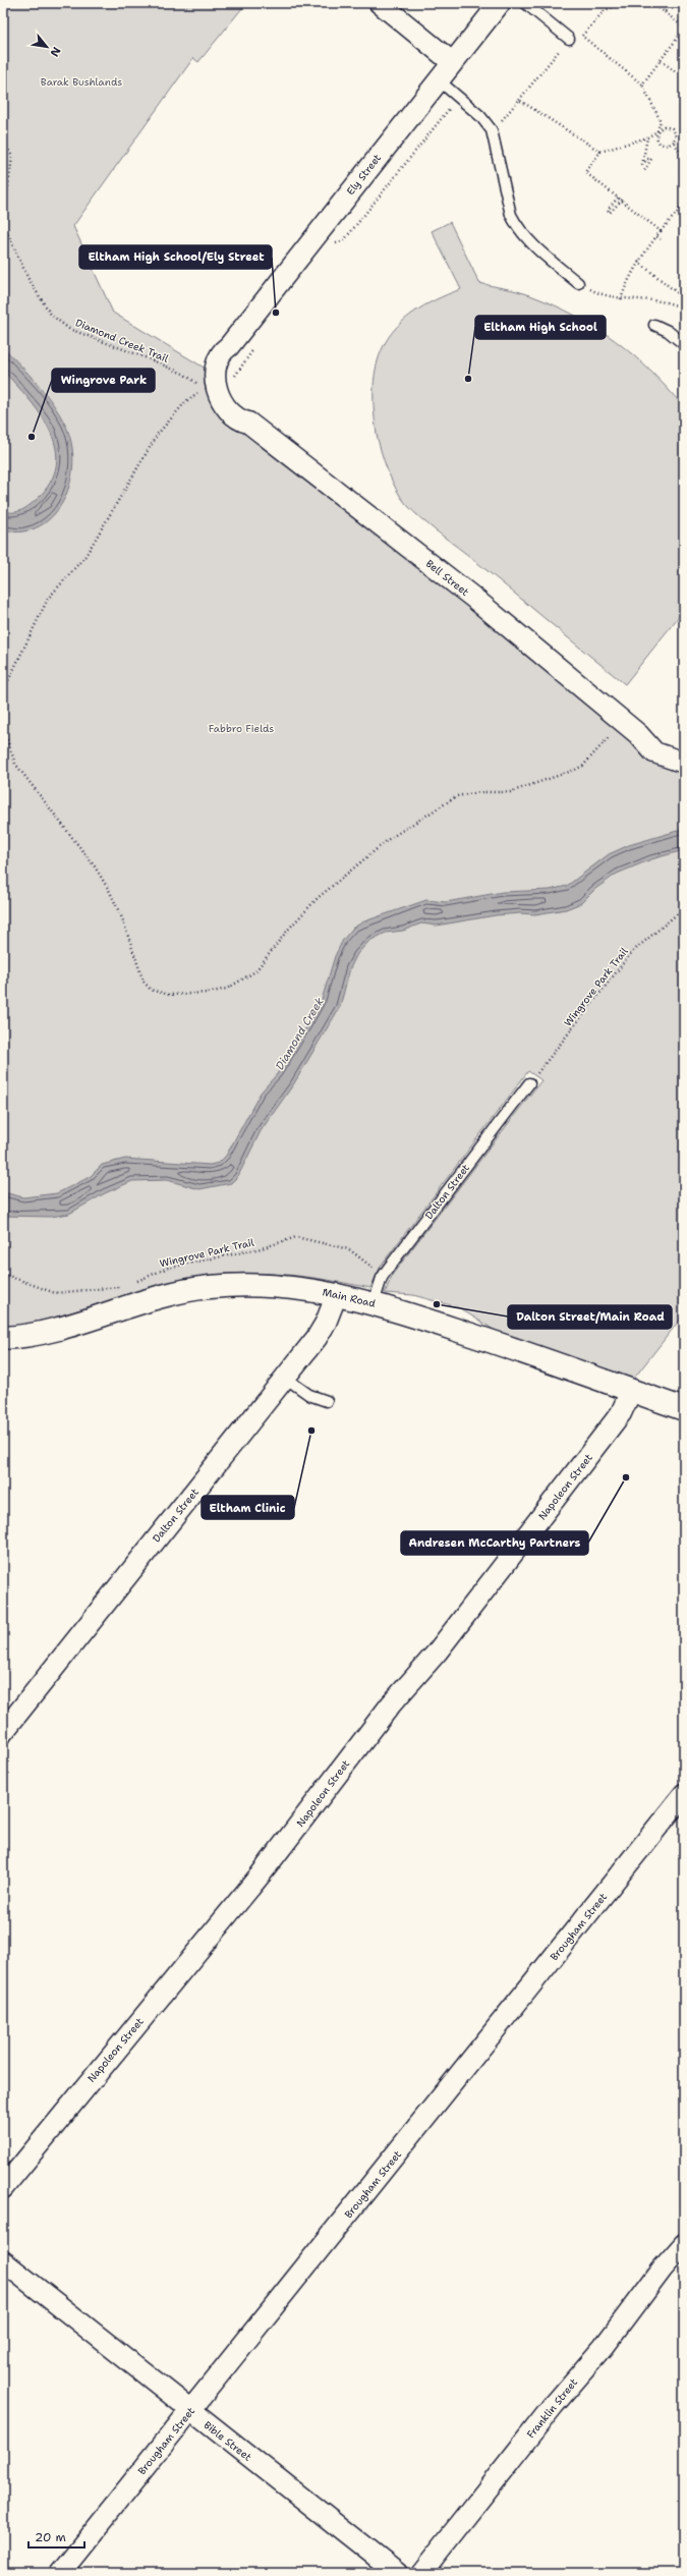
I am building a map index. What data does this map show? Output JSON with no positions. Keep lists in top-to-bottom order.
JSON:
{
  "streets": {
    "main road": ["Main Road"],
    "street": [
      "Ely Street",
      "Bell Street",
      "Dalton Street",
      "Napoleon Street",
      "Brougham Street",
      "Franklin Street",
      "Bible Street"
    ],
    "path": ["Diamond Creek Trail", "Wingrove Park Trail"]
  },
  "crossings": [
    ["Ely Street", "Bell Street"],
    ["Wingrove Park Trail", "Dalton Street"],
    ["Dalton Street", "Main Road"],
    ["Main Road", "Napoleon Street"],
    ["Brougham Street", "Bible Street"]
  ],
  "water": ["Diamond Creek"],
  "parks": ["Barak Bushlands", "Fabbro Fields"],
  "places": [
    "Eltham High School/Ely Street",
    "Eltham High School",
    "Wingrove Park",
    "Dalton Street/Main Road",
    "Eltham Clinic",
    "Andresen McCarthy Partners"
  ],
  "scale_bar": "20 m",
  "north": "bottom right"
}
